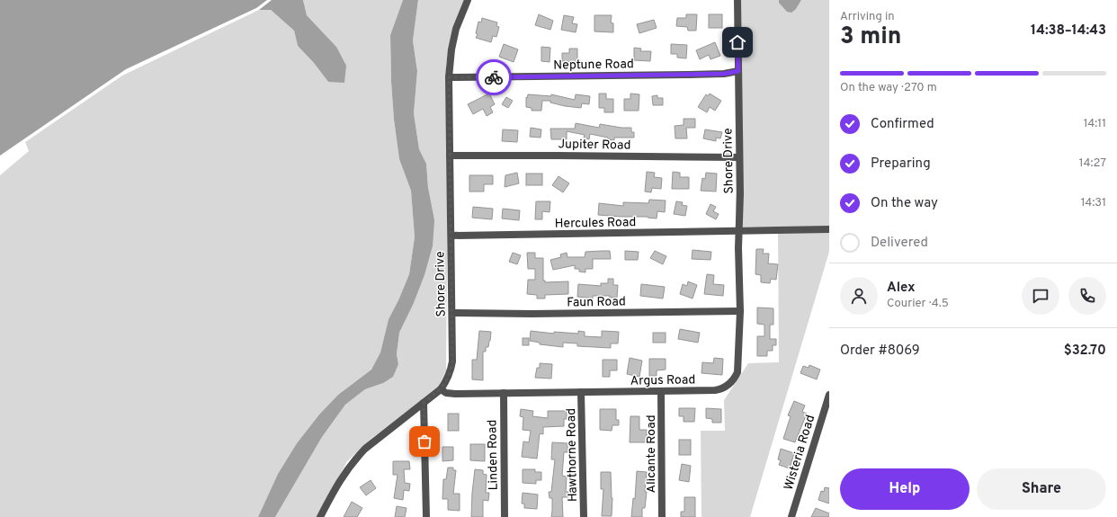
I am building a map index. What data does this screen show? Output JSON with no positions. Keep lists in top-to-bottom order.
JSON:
{
  "streets": {
    "street": [
      "Neptune Road",
      "Jupiter Road",
      "Shore Drive",
      "Hercules Road",
      "Faun Road",
      "Argus Road",
      "Wisteria Road",
      "Alicante Road",
      "Linden Road",
      "Hawthorne Road"
    ]
  },
  "crossings": [
    ["Neptune Road", "Shore Drive"],
    ["Jupiter Road", "Shore Drive"],
    ["Shore Drive", "Hercules Road"],
    ["Shore Drive", "Faun Road"],
    ["Shore Drive", "Argus Road"],
    ["Hercules Road", "Argus Road"],
    ["Faun Road", "Argus Road"],
    ["Argus Road", "Alicante Road"],
    ["Argus Road", "Linden Road"],
    ["Argus Road", "Hawthorne Road"]
  ],
  "page": {
    "heading": ["3 min", "Arriving in", "14:38–14:43"],
    "panel": [
      "Alex",
      "Courier · 4.5",
      "Order #8069",
      "$32.70"
    ],
    "bar": "On the way · 270 m",
    "list": [
      ["Confirmed", "14:11"],
      ["Preparing", "14:27"],
      ["On the way", "14:31"],
      "Delivered"
    ],
    "buttons": ["Help", "Share"]
  }
}
